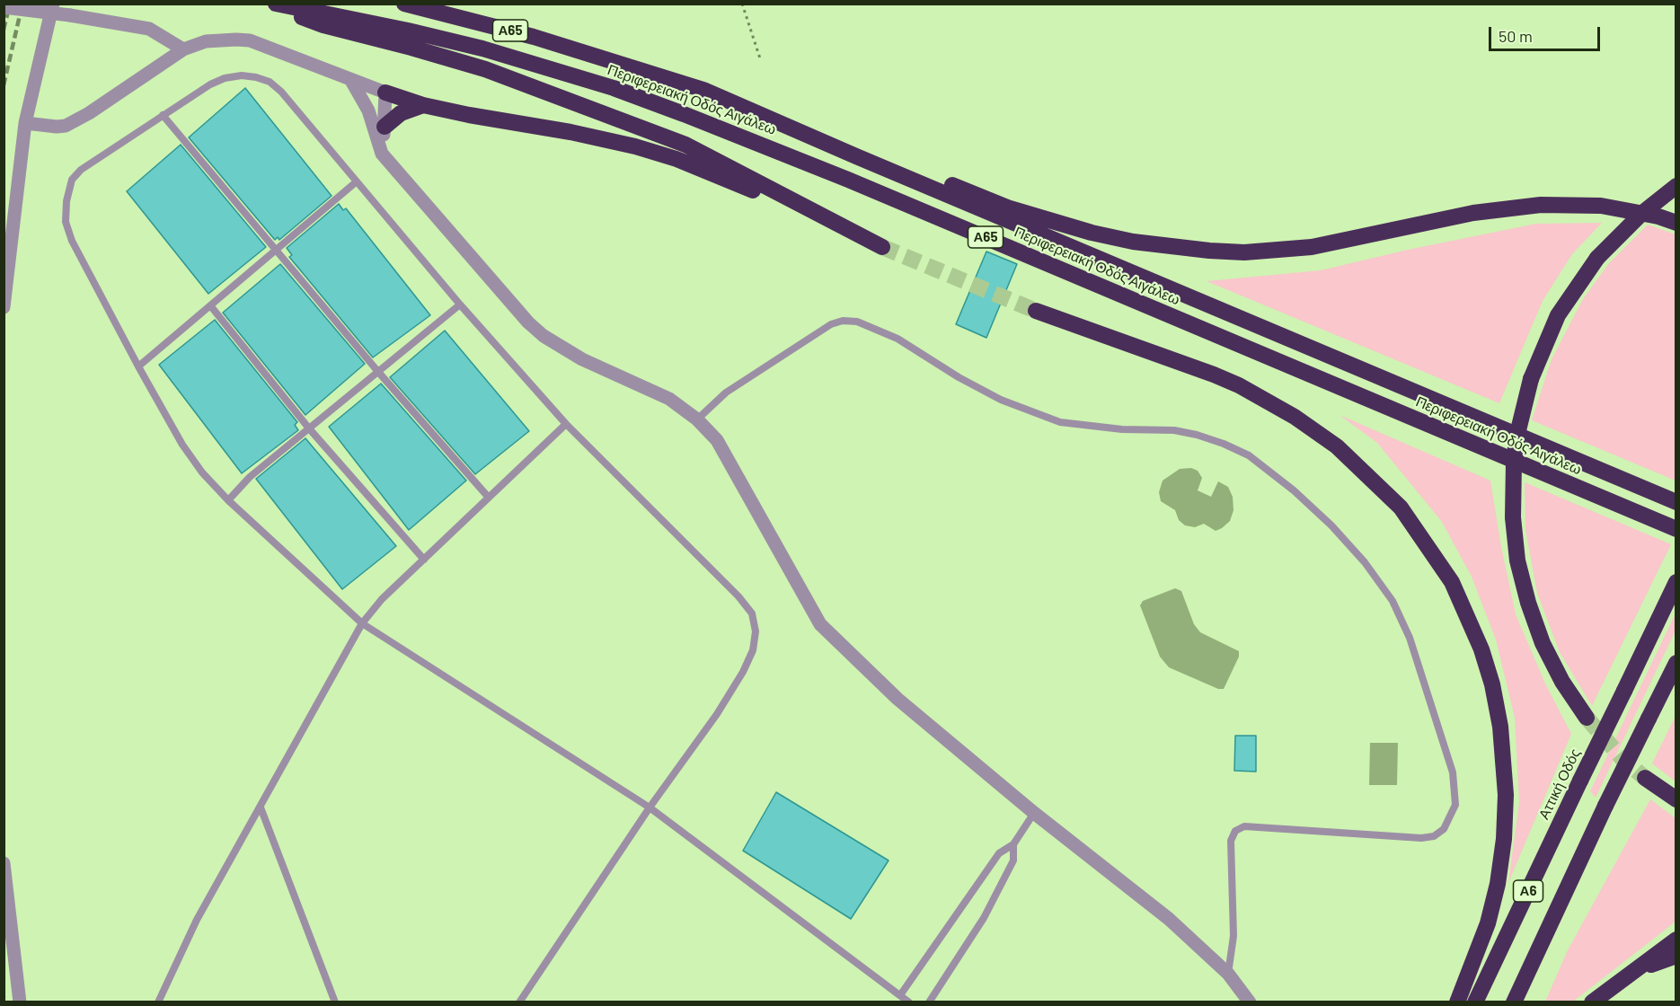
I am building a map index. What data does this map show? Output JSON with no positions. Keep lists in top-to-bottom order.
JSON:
{
  "streets": {
    "highway": [
      "Α65",
      "Περιφερειακή Οδός Αιγάλεω",
      "Αττική Οδός",
      "Α6"
    ]
  },
  "scale_bar": "50 m"
}
